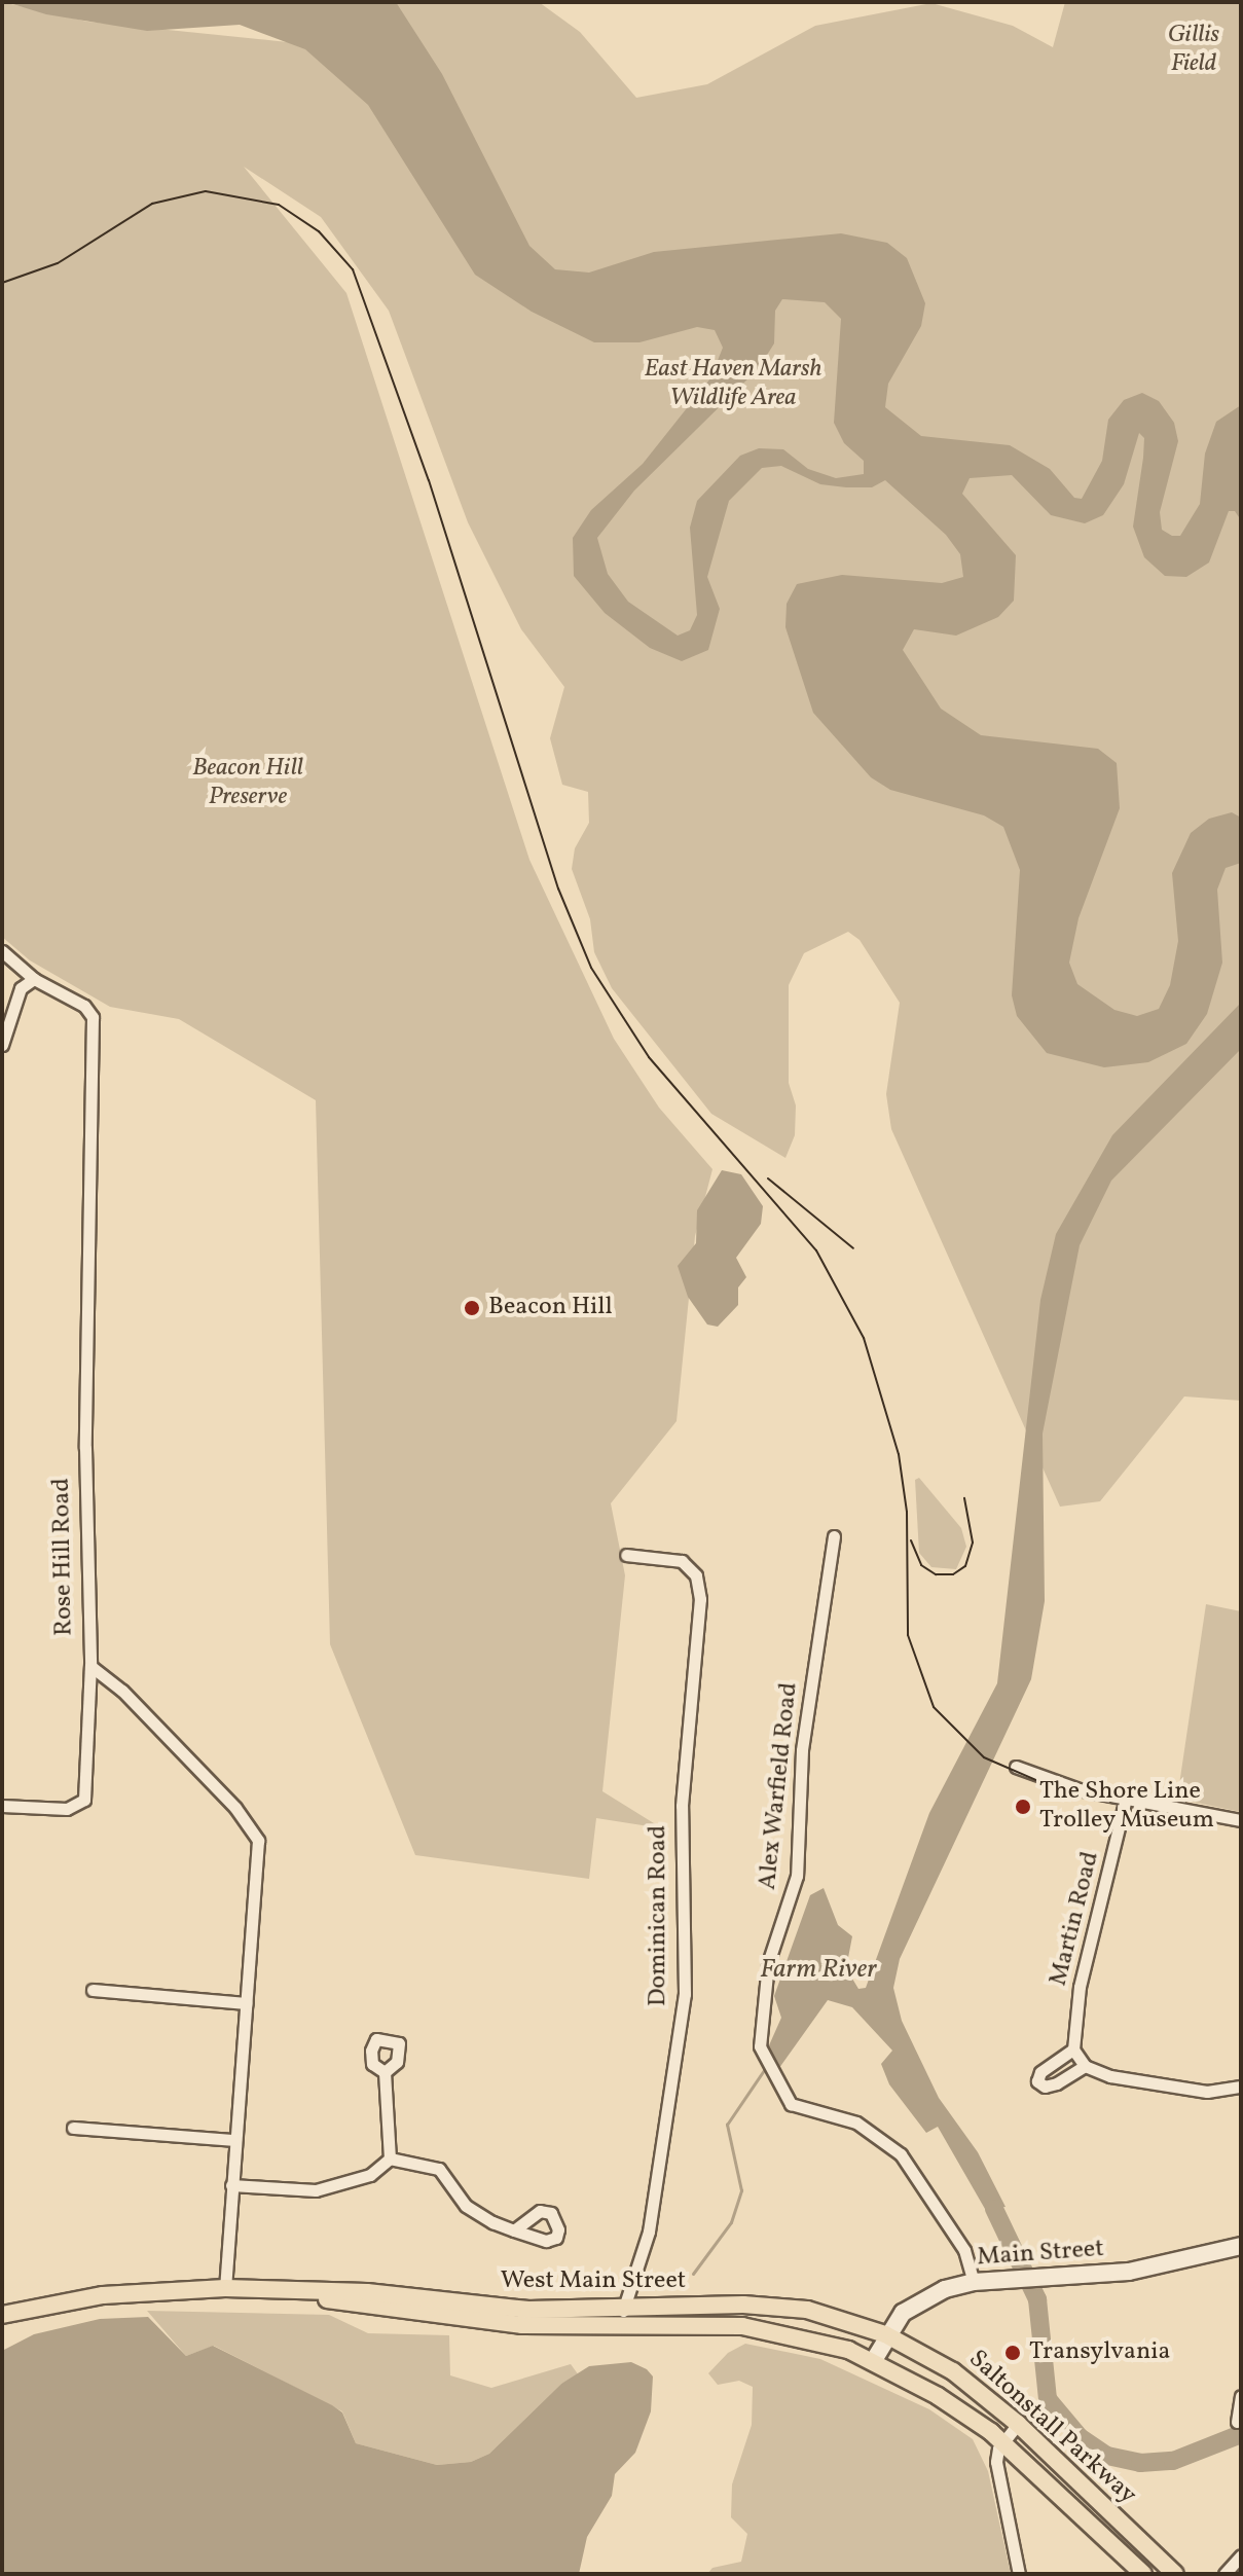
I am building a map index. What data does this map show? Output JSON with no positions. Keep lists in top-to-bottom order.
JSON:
{
  "streets": {
    "main road": ["Main Street", "West Main Street", "Saltonstall Parkway"],
    "street": [
      "Rose Hill Road",
      "Alex Warfield Road",
      "Dominican Road",
      "Martin Road"
    ]
  },
  "crossings": [
    ["Rose Hill Road", "West Main Street"],
    ["Alex Warfield Road", "Main Street"],
    ["Dominican Road", "West Main Street"],
    ["Main Street", "West Main Street"],
    ["Main Street", "Saltonstall Parkway"],
    ["West Main Street", "Saltonstall Parkway"]
  ],
  "water": ["Farm River"],
  "parks": ["Gillis Field", "East Haven Marsh Wildlife Area", "Beacon Hill Preserve"],
  "places": ["Beacon Hill", "The Shore Line Trolley Museum", "Transylvania"]
}
